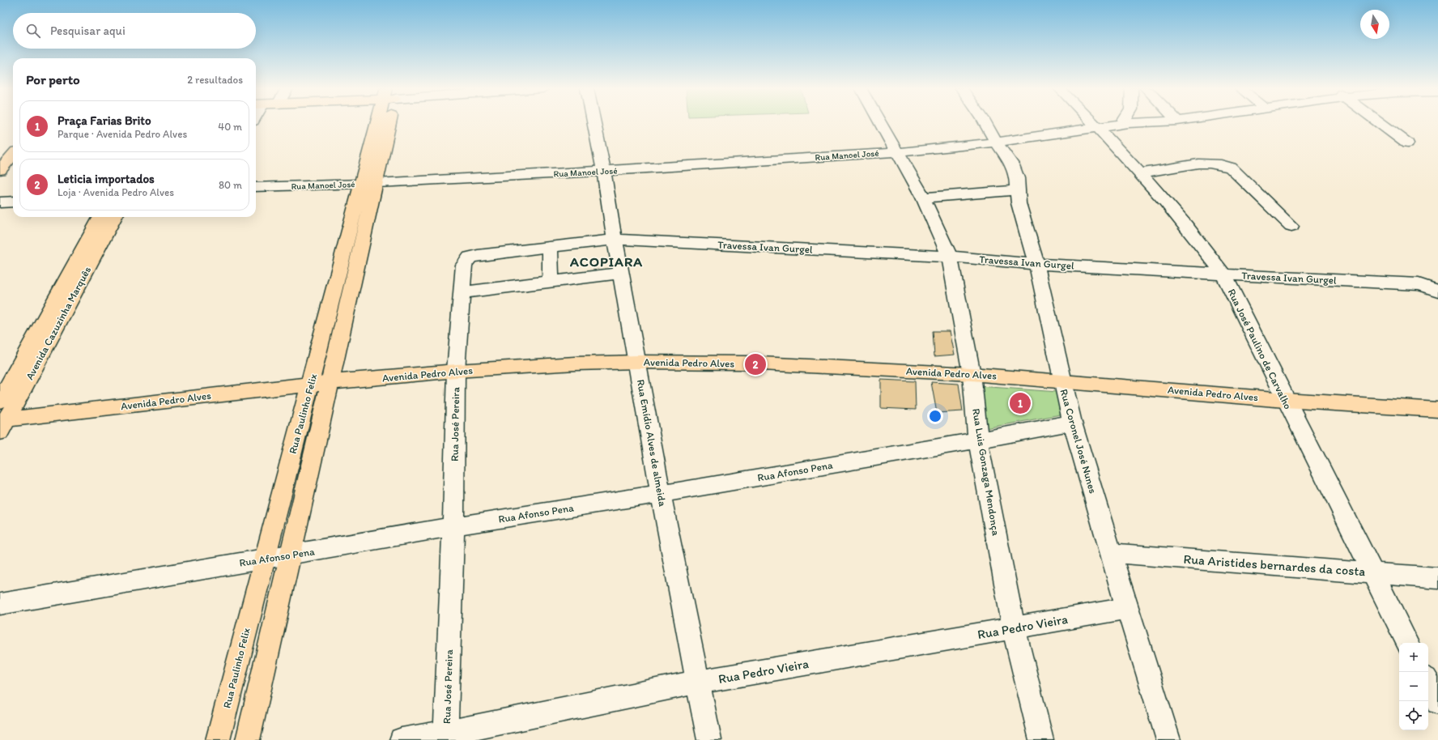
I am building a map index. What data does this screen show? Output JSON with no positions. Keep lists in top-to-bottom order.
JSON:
{
  "streets": {
    "main road": ["Avenida Cazuzinha Marquês", "Avenida Pedro Alves", "Rua Paulinho Felix"],
    "street": [
      "Rua Manoel José",
      "Travessa Ivan Gurgel",
      "Rua José Paulino de Carvalho",
      "Rua José Pereira",
      "Rua Coronel José Nunes",
      "Rua Emídio Alves de almeida",
      "Rua Afonso Pena",
      "Rua Luis Gonzaga Mendonça",
      "Rua Aristides bernardes da costa",
      "Rua Pedro Vieira"
    ]
  },
  "crossings": [
    ["Rua Manoel José", "Rua José Paulino de Carvalho"],
    ["Rua Manoel José", "Rua Paulinho Felix"],
    ["Rua Manoel José", "Rua Coronel José Nunes"],
    ["Rua Manoel José", "Rua Emídio Alves de almeida"],
    ["Rua Manoel José", "Rua Luis Gonzaga Mendonça"],
    ["Travessa Ivan Gurgel", "Rua José Paulino de Carvalho"],
    ["Travessa Ivan Gurgel", "Rua José Pereira"],
    ["Travessa Ivan Gurgel", "Rua Coronel José Nunes"],
    ["Travessa Ivan Gurgel", "Rua Emídio Alves de almeida"],
    ["Travessa Ivan Gurgel", "Rua Luis Gonzaga Mendonça"],
    ["Avenida Cazuzinha Marquês", "Avenida Pedro Alves"],
    ["Rua José Paulino de Carvalho", "Avenida Pedro Alves"],
    ["Rua José Paulino de Carvalho", "Rua Aristides bernardes da costa"],
    ["Avenida Pedro Alves", "Rua Paulinho Felix"],
    ["Avenida Pedro Alves", "Rua José Pereira"],
    ["Avenida Pedro Alves", "Rua Coronel José Nunes"],
    ["Avenida Pedro Alves", "Rua Emídio Alves de almeida"],
    ["Avenida Pedro Alves", "Rua Luis Gonzaga Mendonça"],
    ["Rua Paulinho Felix", "Rua Afonso Pena"],
    ["Rua José Pereira", "Rua Emídio Alves de almeida"],
    ["Rua José Pereira", "Rua Afonso Pena"],
    ["Rua José Pereira", "Rua Pedro Vieira"],
    ["Rua Coronel José Nunes", "Rua Afonso Pena"],
    ["Rua Coronel José Nunes", "Rua Aristides bernardes da costa"],
    ["Rua Coronel José Nunes", "Rua Pedro Vieira"],
    ["Rua Emídio Alves de almeida", "Rua Afonso Pena"],
    ["Rua Emídio Alves de almeida", "Rua Pedro Vieira"],
    ["Rua Afonso Pena", "Rua Luis Gonzaga Mendonça"],
    ["Rua Luis Gonzaga Mendonça", "Rua Pedro Vieira"]
  ],
  "districts": ["ACOPIARA"],
  "north": "bottom",
  "page": {
    "search": "Pesquisar aqui",
    "heading": ["Por perto", "2 resultados"],
    "list": [
      {
        "mark": "1",
        "name": "Praça Farias Brito",
        "note": "Parque · Avenida Pedro Alves",
        "value": "40 m"
      },
      {
        "mark": "2",
        "name": "Leticia importados",
        "note": "Loja · Avenida Pedro Alves",
        "value": "80 m"
      }
    ],
    "pins": ["2", "1"],
    "map_buttons": ["+", "−"]
  }
}
